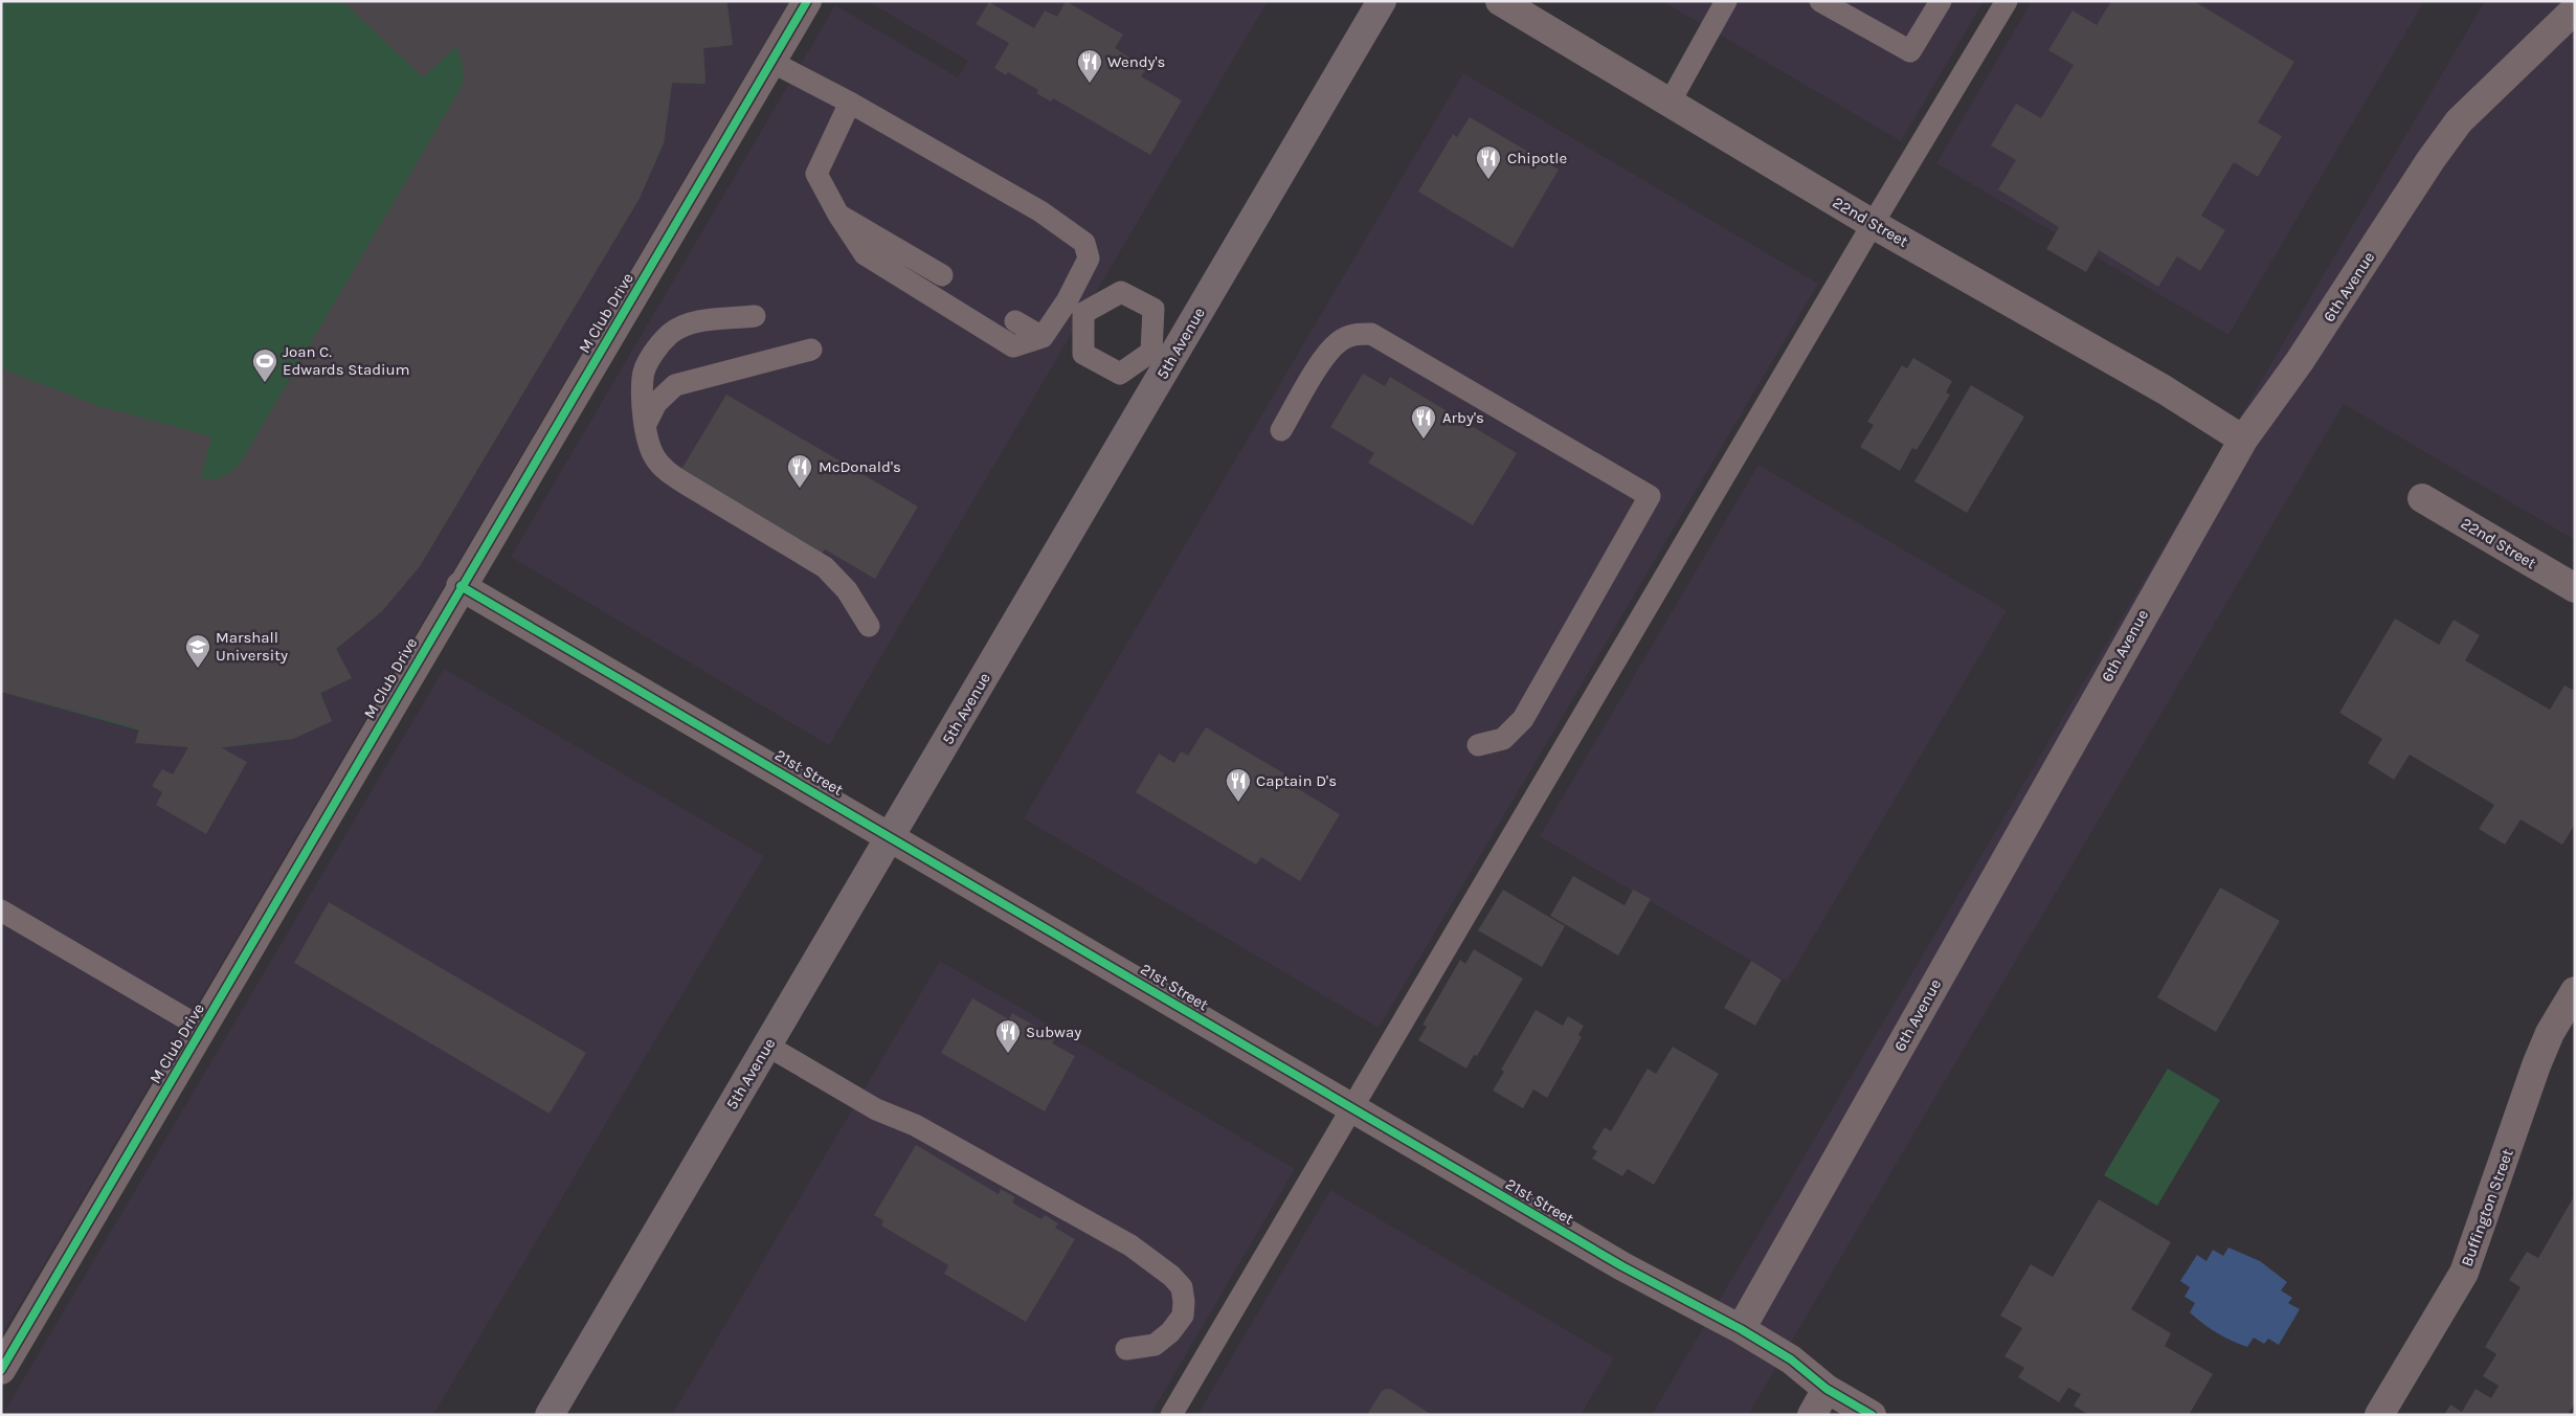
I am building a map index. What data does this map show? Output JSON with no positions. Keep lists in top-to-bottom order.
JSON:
{
  "streets": {
    "main road": ["5th Avenue"],
    "street": [
      "22nd Street",
      "6th Avenue",
      "M Club Drive",
      "21st Street",
      "Buffington Street"
    ]
  },
  "crossings": [
    ["22nd Street", "6th Avenue"],
    ["6th Avenue", "21st Street"],
    ["M Club Drive", "21st Street"],
    ["5th Avenue", "21st Street"]
  ],
  "places": {
    "restaurant": [
      "Wendy's",
      "Chipotle",
      "Arby's",
      "McDonald's",
      "Captain D's",
      "Subway"
    ],
    "sports": ["Joan C. Edwards Stadium"],
    "school or university": ["Marshall University"]
  }
}
